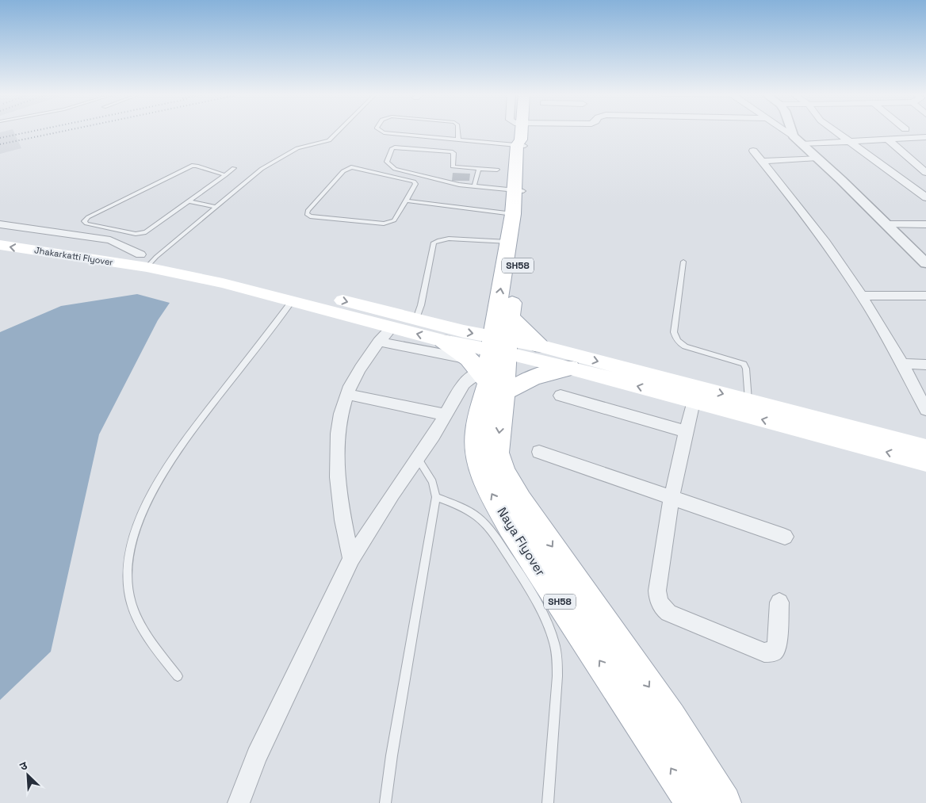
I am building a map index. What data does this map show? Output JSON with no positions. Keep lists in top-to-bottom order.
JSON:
{
  "streets": {
    "main road": ["Jhakarkatti Flyover", "SH58", "Naya Flyover"]
  },
  "crossings": [
    ["SH58", "Naya Flyover"]
  ],
  "north": "top left"
}
